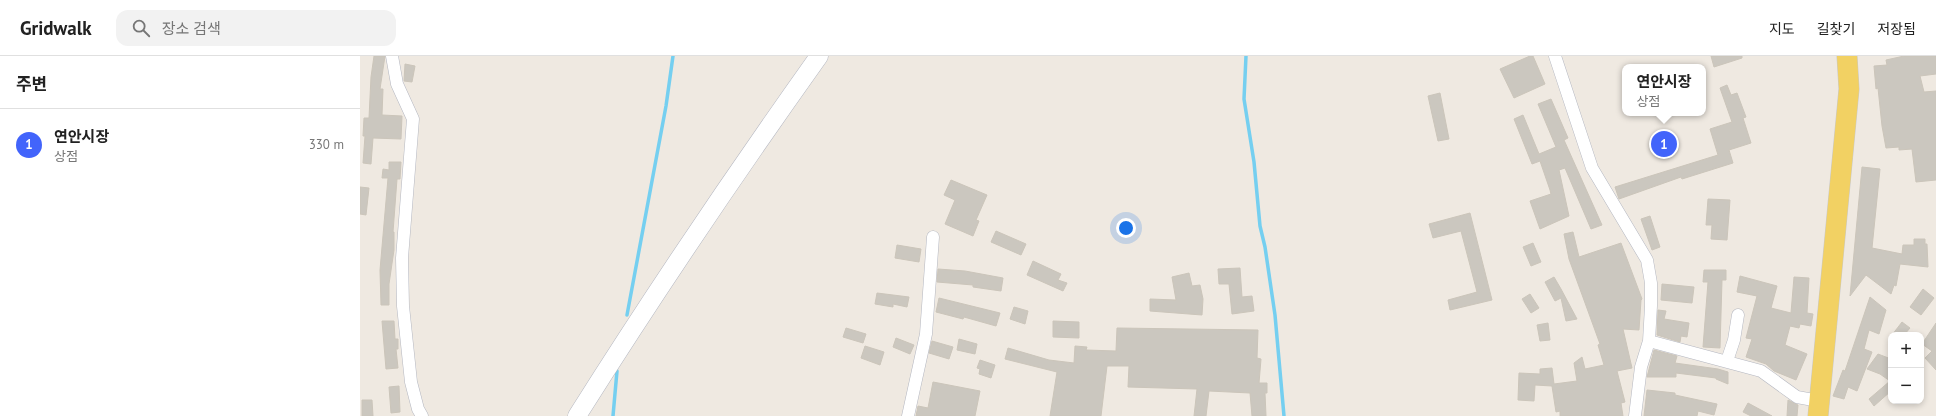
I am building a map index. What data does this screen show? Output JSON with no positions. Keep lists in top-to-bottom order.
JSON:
{
  "page": {
    "header": "Gridwalk",
    "search": "장소 검색",
    "nav": ["지도", "길찾기", "저장됨"],
    "heading": "주변",
    "popup": ["연안시장", "상점"],
    "list": [
      {
        "mark": "1",
        "name": "연안시장",
        "note": "상점",
        "value": "330 m"
      }
    ],
    "pins": "1",
    "map_buttons": ["+", "−"]
  }
}
